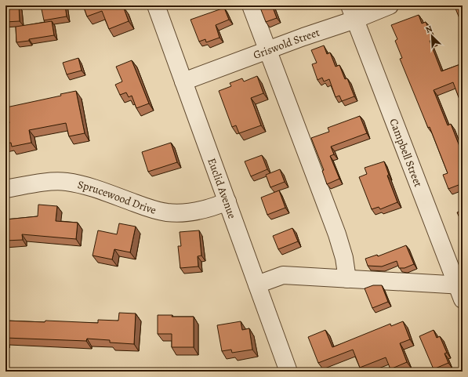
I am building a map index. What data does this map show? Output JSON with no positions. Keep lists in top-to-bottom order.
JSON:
{
  "streets": {
    "street": [
      "Griswold Street",
      "Campbell Street",
      "Euclid Avenue",
      "Sprucewood Drive"
    ]
  },
  "crossings": [
    ["Griswold Street", "Campbell Street"],
    ["Griswold Street", "Euclid Avenue"],
    ["Euclid Avenue", "Sprucewood Drive"]
  ],
  "north": "top left"
}
